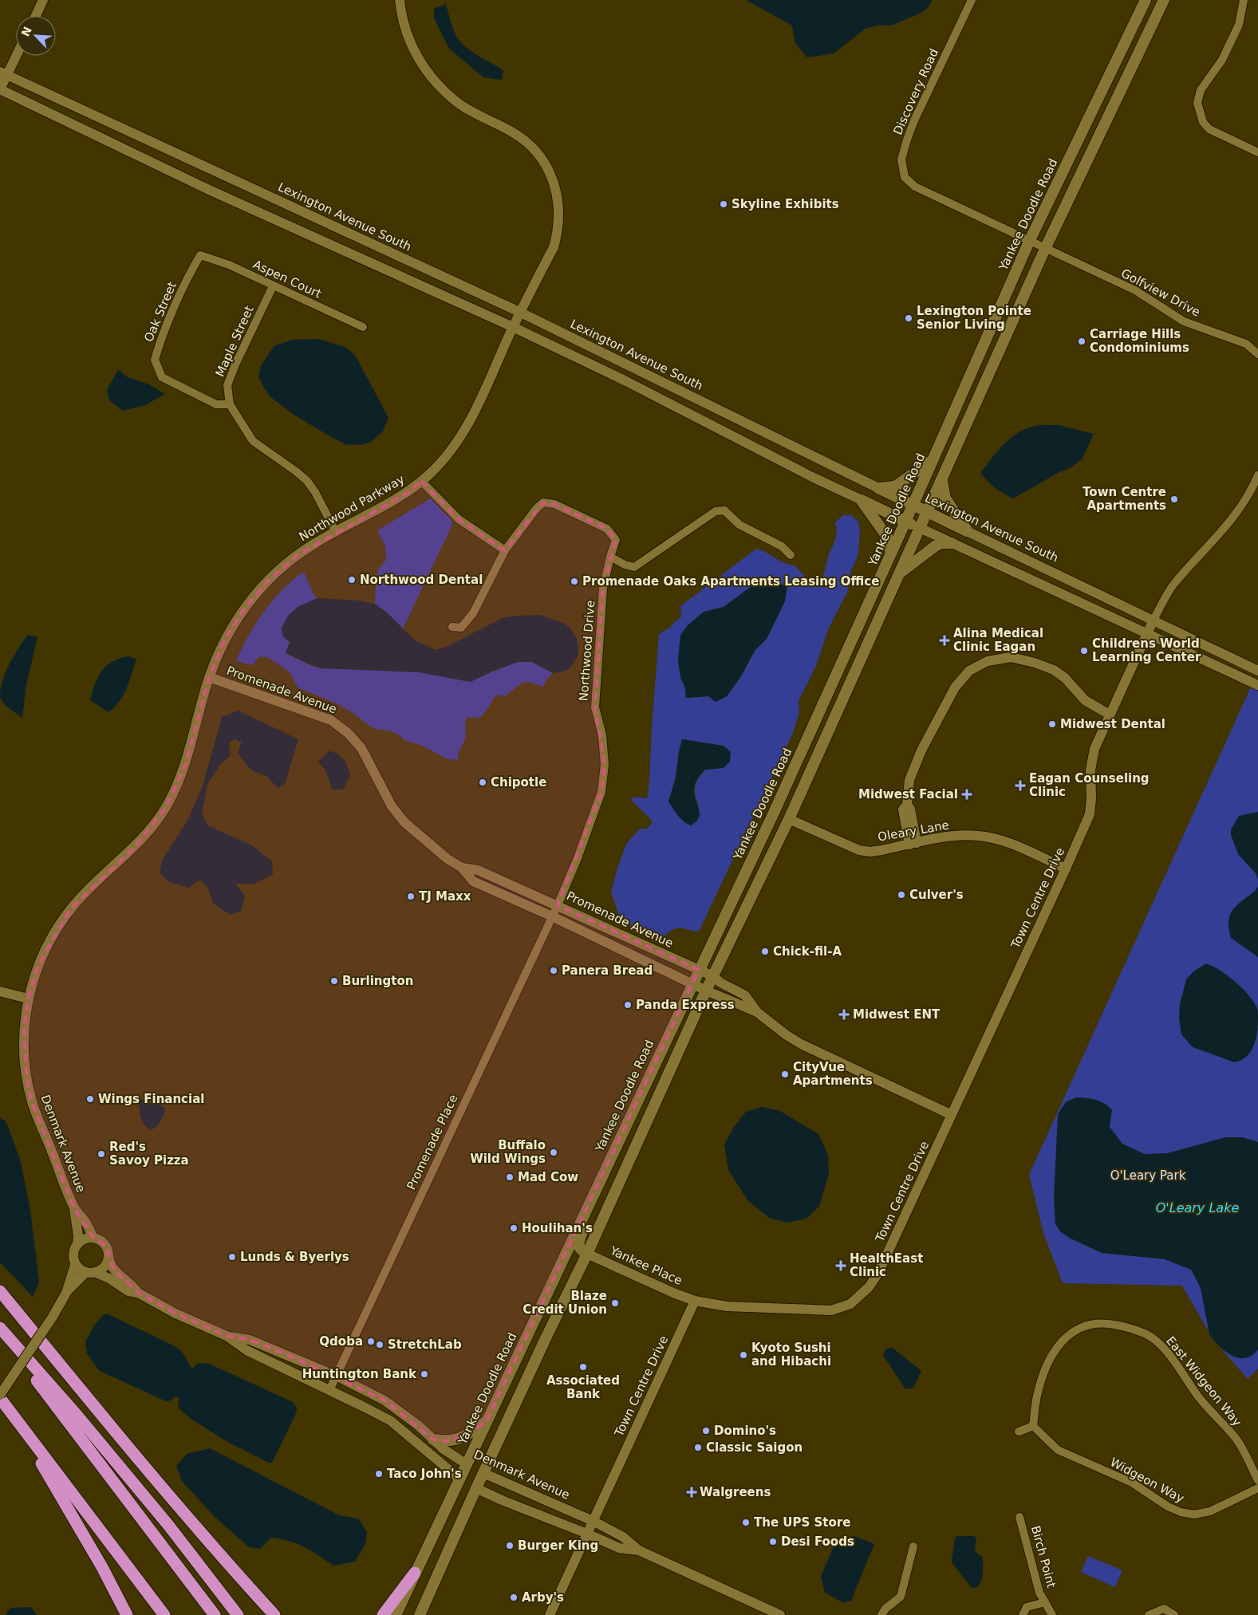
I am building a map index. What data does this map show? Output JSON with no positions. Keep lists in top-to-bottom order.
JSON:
{
  "streets": {
    "main road": ["Yankee Doodle Road", "Lexington Avenue South", "Denmark Avenue"],
    "street": [
      "Discovery Road",
      "Aspen Court",
      "Golfview Drive",
      "Oak Street",
      "Maple Street",
      "Northwood Parkway",
      "Northwood Drive",
      "Promenade Avenue",
      "Oleary Lane",
      "Town Centre Drive",
      "Promenade Place",
      "Yankee Place",
      "East Widgeon Way",
      "Widgeon Way",
      "Birch Point"
    ]
  },
  "crossings": [
    ["Discovery Road", "Yankee Doodle Road"],
    ["Discovery Road", "Golfview Drive"],
    ["Yankee Doodle Road", "Lexington Avenue South"],
    ["Yankee Doodle Road", "Golfview Drive"],
    ["Yankee Doodle Road", "Promenade Avenue"],
    ["Yankee Doodle Road", "Denmark Avenue"],
    ["Lexington Avenue South", "Northwood Parkway"],
    ["Lexington Avenue South", "Town Centre Drive"],
    ["Aspen Court", "Oak Street"],
    ["Aspen Court", "Maple Street"],
    ["Oak Street", "Maple Street"],
    ["Maple Street", "Northwood Parkway"],
    ["Northwood Parkway", "Promenade Avenue"],
    ["Northwood Drive", "Promenade Avenue"],
    ["Northwood Drive", "Promenade Place"],
    ["Promenade Avenue", "Town Centre Drive"],
    ["Promenade Avenue", "Promenade Place"],
    ["Promenade Avenue", "Denmark Avenue"],
    ["Oleary Lane", "Town Centre Drive"],
    ["Town Centre Drive", "Denmark Avenue"],
    ["Town Centre Drive", "Yankee Place"],
    ["Promenade Place", "Denmark Avenue"],
    ["East Widgeon Way", "Widgeon Way"]
  ],
  "water": ["O'Leary Lake"],
  "parks": ["O'Leary Park"],
  "places": {
    "other": [
      "Skyline Exhibits",
      "Lexington Pointe Senior Living",
      "Carriage Hills Condominiums",
      "Town Centre Apartments",
      "Northwood Dental",
      "Promenade Oaks Apartments Leasing Office",
      "Childrens World Learning Center",
      "Midwest Dental",
      "Chipotle",
      "Culver's",
      "TJ Maxx",
      "Chick-fil-A",
      "Panera Bread",
      "Burlington",
      "Panda Express",
      "CityVue Apartments",
      "Wings Financial",
      "Buffalo Wild Wings",
      "Red's Savoy Pizza",
      "Mad Cow",
      "Houlihan's",
      "Lunds & Byerlys",
      "Blaze Credit Union",
      "Qdoba",
      "StretchLab",
      "Kyoto Sushi and Hibachi",
      "Associated Bank",
      "Huntington Bank",
      "Domino's",
      "Classic Saigon",
      "Taco John's",
      "The UPS Store",
      "Desi Foods",
      "Burger King",
      "Arby's"
    ],
    "health": [
      "Alina Medical Clinic Eagan",
      "Eagan Counseling Clinic",
      "Midwest Facial",
      "Midwest ENT",
      "HealthEast Clinic",
      "Walgreens"
    ]
  },
  "north": "top left"
}
